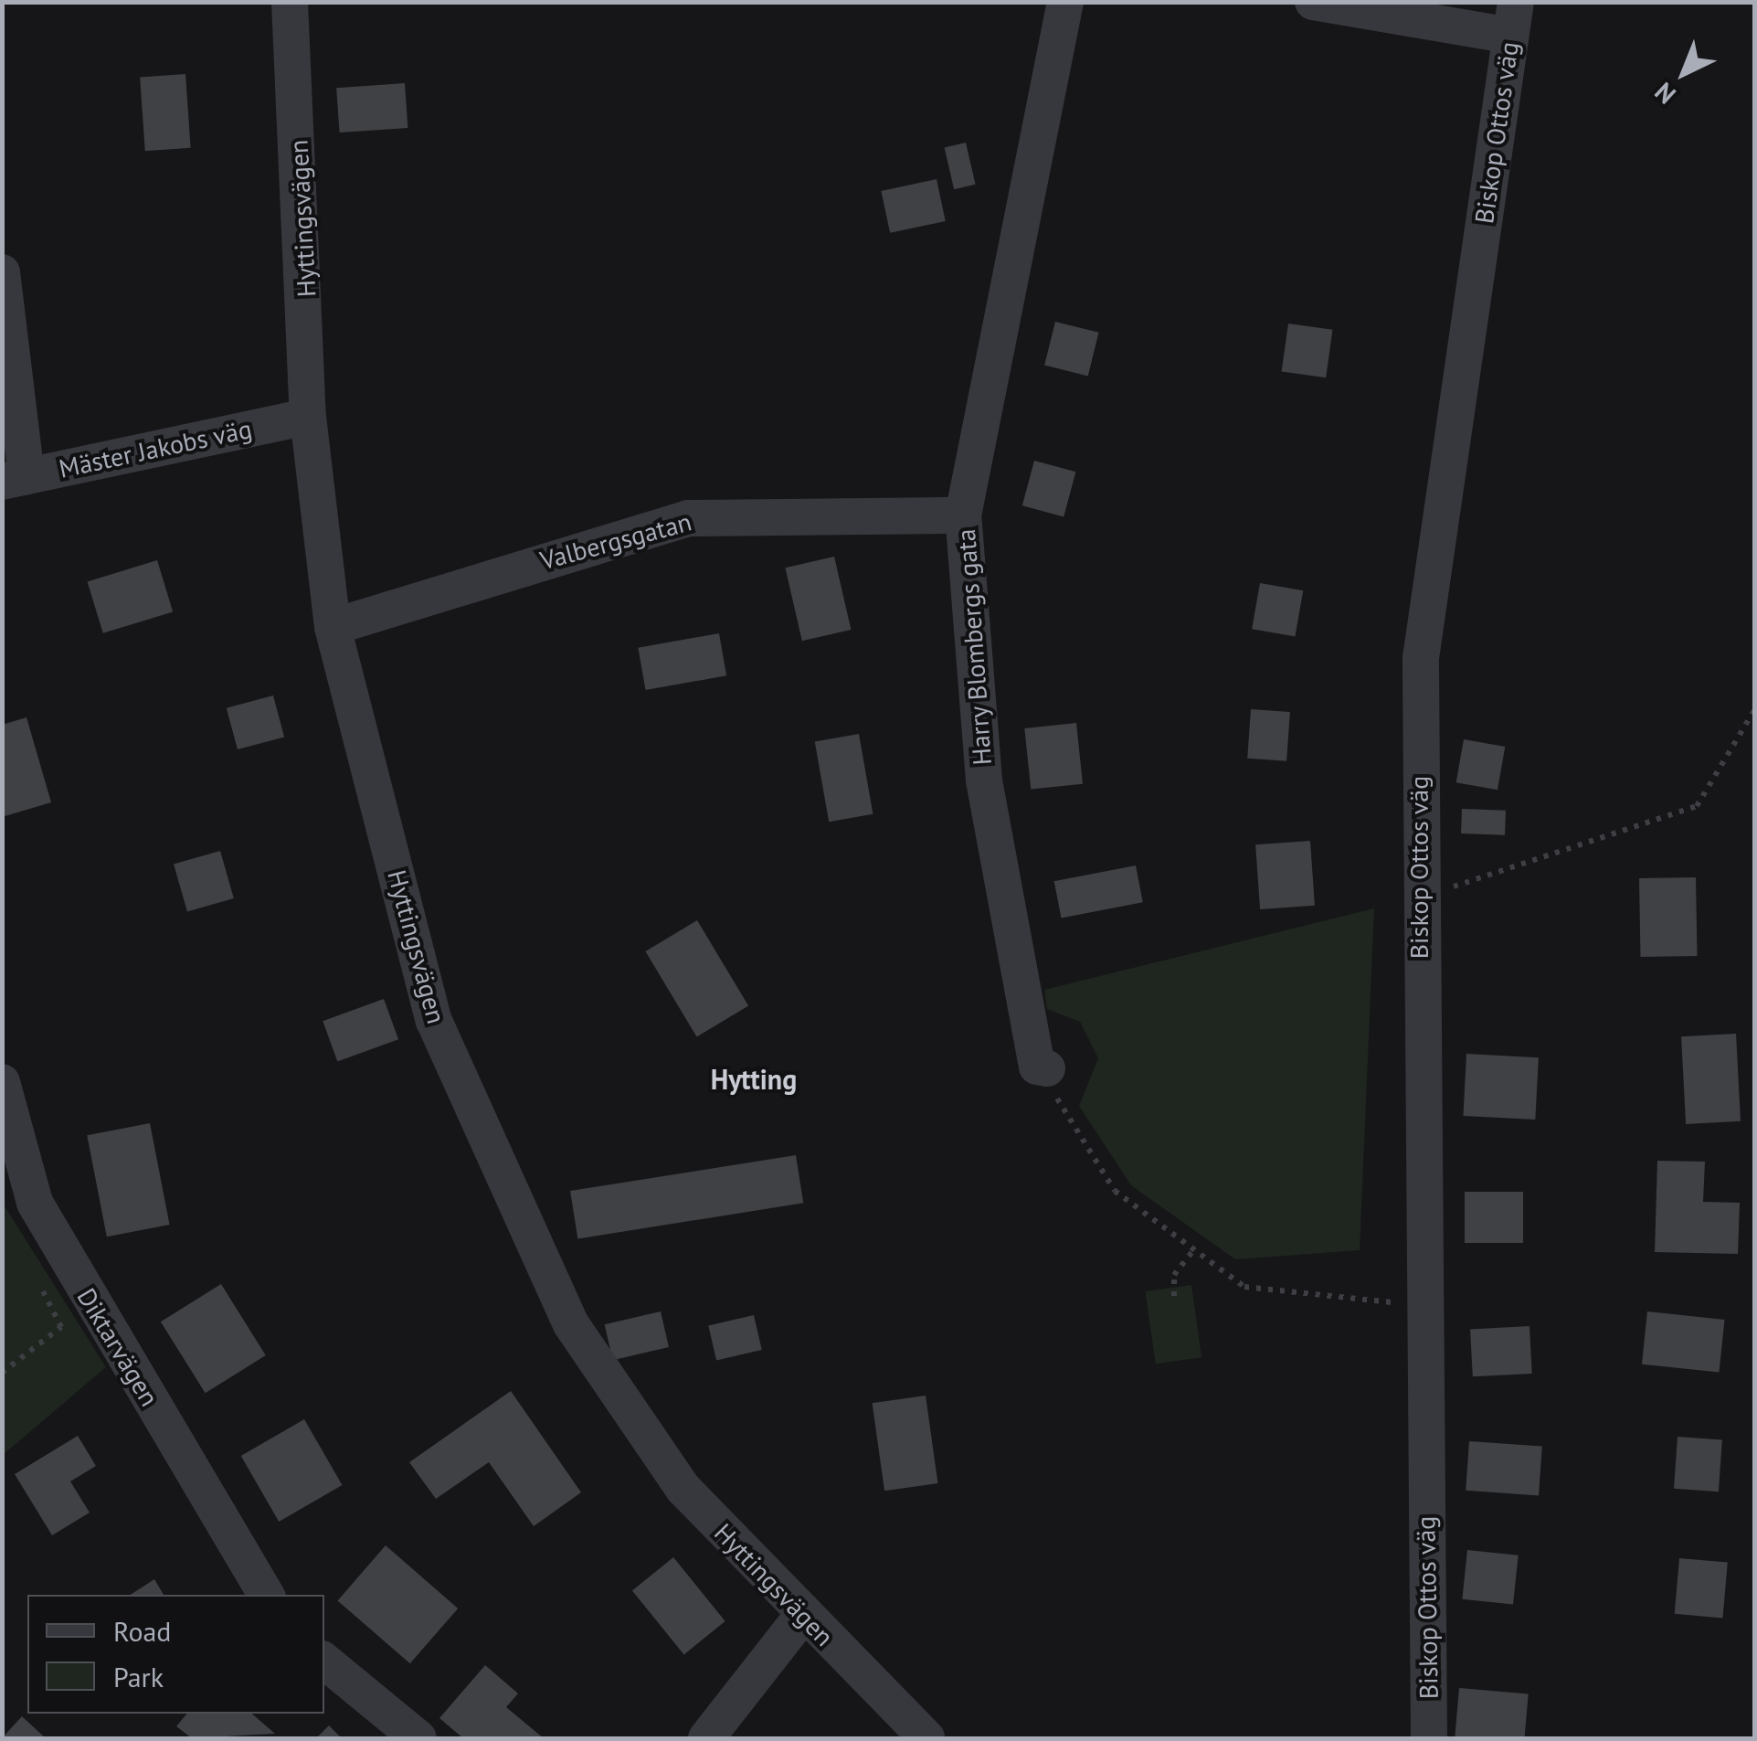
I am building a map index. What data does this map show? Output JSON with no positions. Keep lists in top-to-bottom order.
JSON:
{
  "streets": {
    "street": [
      "Biskop Ottos väg",
      "Hyttingsvägen",
      "Mäster Jakobs väg",
      "Valbergsgatan",
      "Harry Blombergs gata",
      "Diktarvägen"
    ]
  },
  "crossings": [
    ["Hyttingsvägen", "Mäster Jakobs väg"],
    ["Hyttingsvägen", "Valbergsgatan"],
    ["Valbergsgatan", "Harry Blombergs gata"]
  ],
  "districts": ["Hytting"],
  "legend": ["Road", "Park"],
  "north": "bottom left"
}
